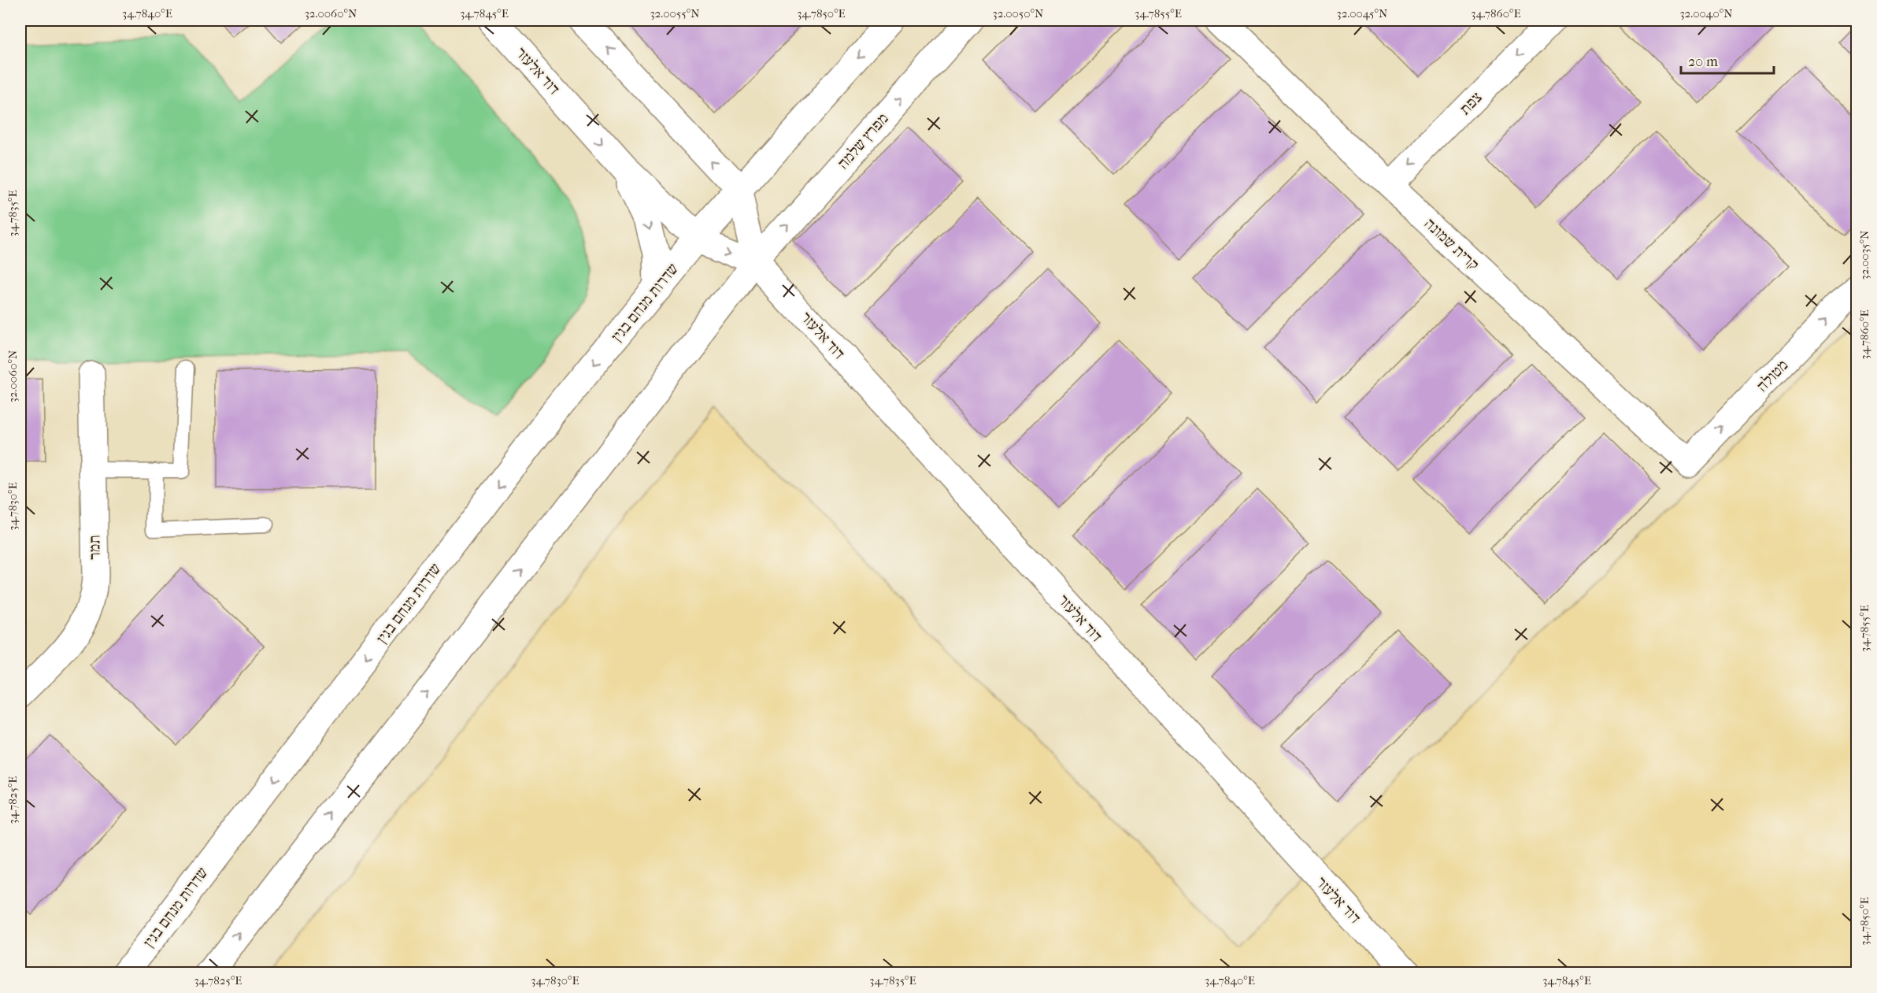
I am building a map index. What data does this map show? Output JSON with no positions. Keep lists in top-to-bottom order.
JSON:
{
  "streets": {
    "street": [
      "דוד אלעזר",
      "צפת",
      "מפרץ שלמה",
      "קרית שמונה",
      "שדרות מנחם בגין",
      "מטולה",
      "תמר"
    ]
  },
  "crossings": [
    ["דוד אלעזר", "מפרץ שלמה"],
    ["דוד אלעזר", "שדרות מנחם בגין"],
    ["צפת", "קרית שמונה"],
    ["קרית שמונה", "מטולה"]
  ],
  "one_way": ["צפת", "מטולה"],
  "scale_bar": "20 m",
  "coordinates": [
    "34.7840°E",
    "32.0060°N",
    "34.7845°E",
    "32.0055°N",
    "34.7850°E",
    "32.0050°N",
    "34.7855°E",
    "32.0045°N",
    "34.7860°E",
    "32.0040°N",
    "34.7835°E",
    "32.0035°N",
    "34.7830°E",
    "34.7825°E"
  ]
}
